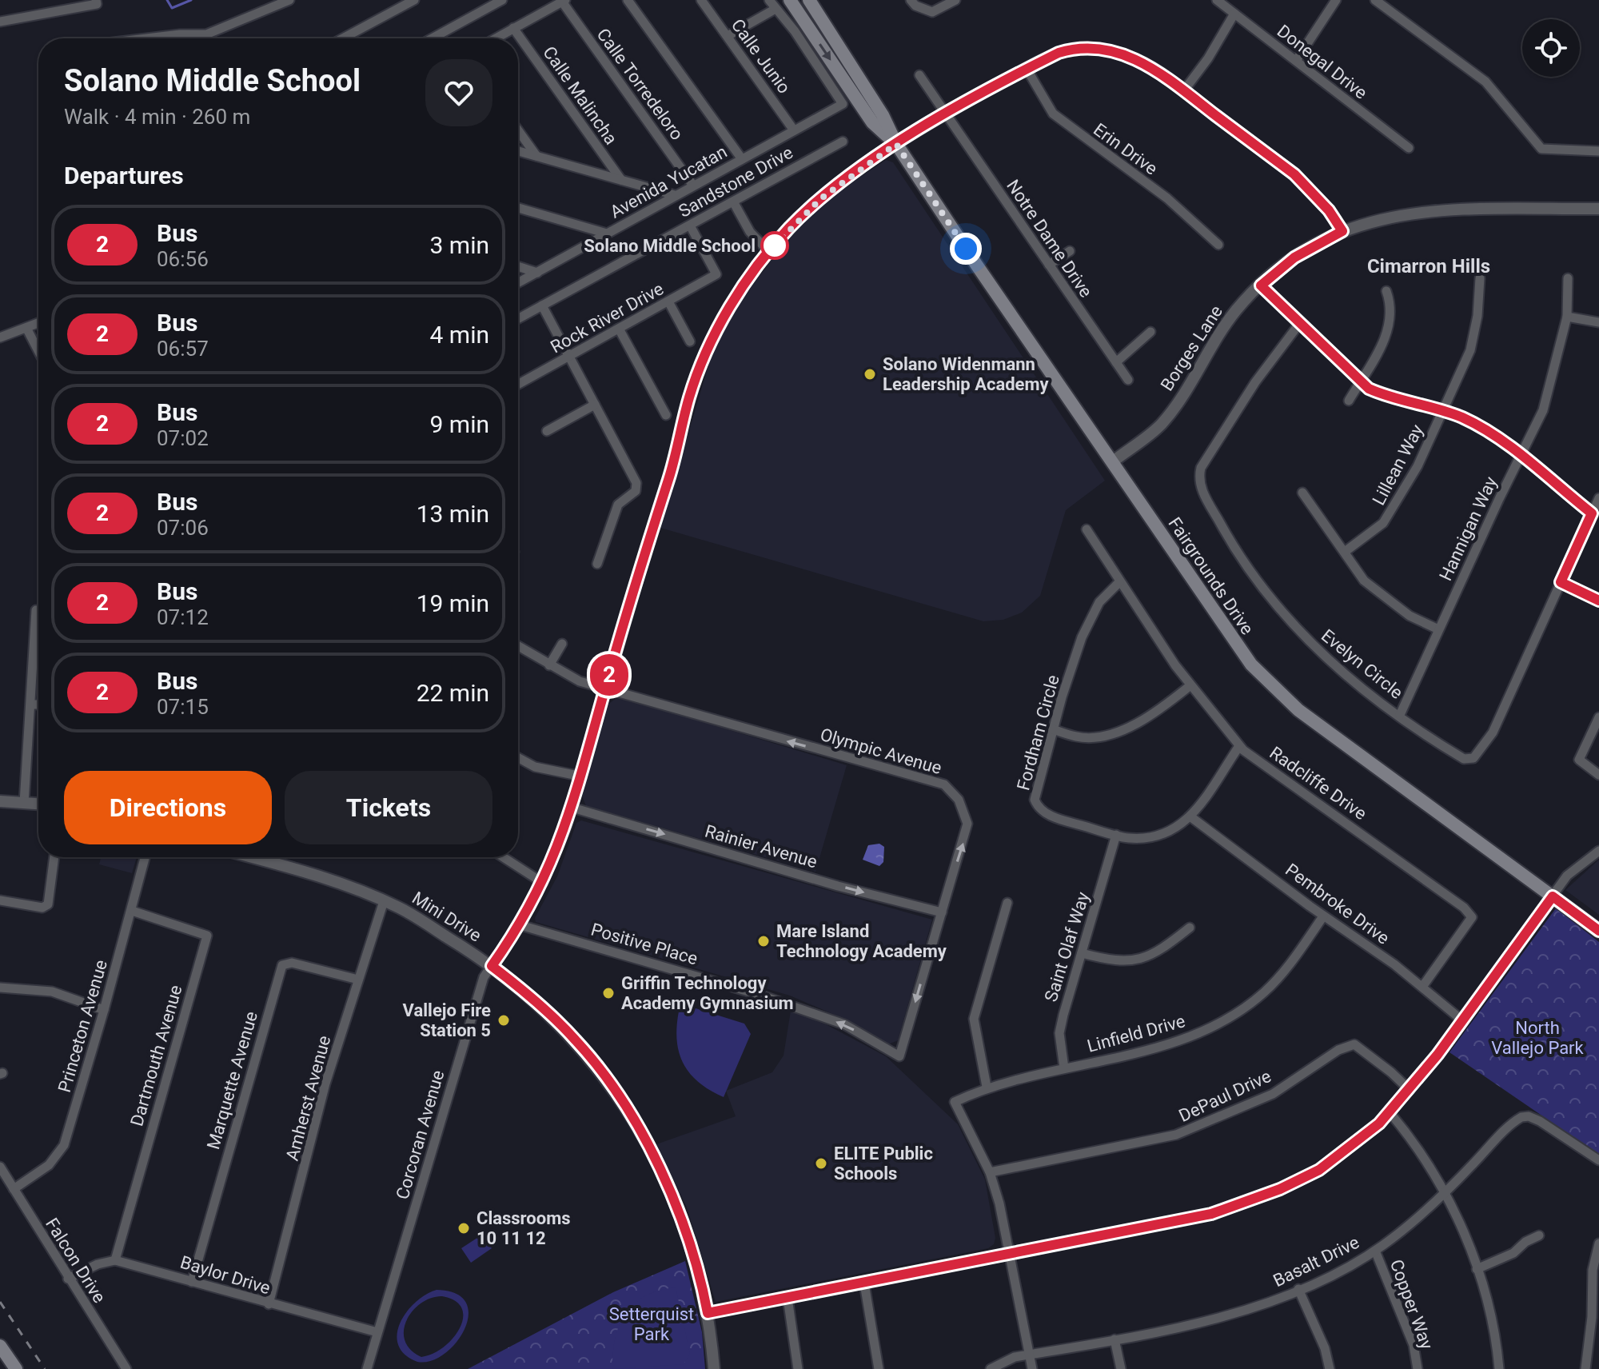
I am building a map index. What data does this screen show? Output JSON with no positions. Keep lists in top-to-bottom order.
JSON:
{
  "streets": {
    "main road": ["Fairgrounds Drive"],
    "street": [
      "Calle Junio",
      "Donegal Drive",
      "Calle Torredeloro",
      "Calle Malincha",
      "Erin Drive",
      "Avenida Yucatan",
      "Sandstone Drive",
      "Notre Dame Drive",
      "Rock River Drive",
      "Borges Lane",
      "Lillean Way",
      "Hannigan Way",
      "Evelyn Circle",
      "Fordham Circle",
      "Olympic Avenue",
      "Radcliffe Drive",
      "Rainier Avenue",
      "Pembroke Drive",
      "Mini Drive",
      "Positive Place",
      "Saint Olaf Way",
      "Princeton Avenue",
      "Linfield Drive",
      "Dartmouth Avenue",
      "Marquette Avenue",
      "DePaul Drive",
      "Amherst Avenue",
      "Corcoran Avenue",
      "Falcon Drive",
      "Basalt Drive",
      "Baylor Drive",
      "Copper Way"
    ]
  },
  "crossings": [
    ["Calle Junio", "Avenida Yucatan"],
    ["Calle Torredeloro", "Avenida Yucatan"],
    ["Erin Drive", "Corcoran Avenue"],
    ["Sandstone Drive", "Rock River Drive"],
    ["Notre Dame Drive", "Corcoran Avenue"],
    ["Borges Lane", "Fairgrounds Drive"],
    ["Borges Lane", "Corcoran Avenue"],
    ["Hannigan Way", "Evelyn Circle"],
    ["Fairgrounds Drive", "Corcoran Avenue"],
    ["Fordham Circle", "Radcliffe Drive"],
    ["Fordham Circle", "Pembroke Drive"],
    ["Fordham Circle", "Saint Olaf Way"],
    ["Olympic Avenue", "Rainier Avenue"],
    ["Olympic Avenue", "Positive Place"],
    ["Olympic Avenue", "Corcoran Avenue"],
    ["Radcliffe Drive", "Pembroke Drive"],
    ["Rainier Avenue", "Corcoran Avenue"],
    ["Pembroke Drive", "Linfield Drive"],
    ["Mini Drive", "Amherst Avenue"],
    ["Mini Drive", "Corcoran Avenue"],
    ["Positive Place", "Corcoran Avenue"],
    ["Saint Olaf Way", "Linfield Drive"],
    ["Princeton Avenue", "Dartmouth Avenue"],
    ["Princeton Avenue", "Falcon Drive"],
    ["Linfield Drive", "DePaul Drive"],
    ["Dartmouth Avenue", "Baylor Drive"],
    ["Marquette Avenue", "Amherst Avenue"],
    ["Marquette Avenue", "Baylor Drive"],
    ["Amherst Avenue", "Baylor Drive"],
    ["Corcoran Avenue", "Baylor Drive"],
    ["Basalt Drive", "Copper Way"]
  ],
  "one_way": ["Rainier Avenue", "Positive Place"],
  "districts": ["Cimarron Hills"],
  "parks": ["North Vallejo Park", "Setterquist Park"],
  "places": [
    "Solano Middle School",
    "Solano Widenmann Leadership Academy",
    "Mare Island Technology Academy",
    "Griffin Technology Academy Gymnasium",
    "Vallejo Fire Station 5",
    "ELITE Public Schools",
    "Classrooms 10 11 12"
  ],
  "lines": ["bus line 2"],
  "page": {
    "on_map": "2",
    "heading": [
      ["Solano Middle School", "Walk · 4 min · 260 m"],
      "Departures"
    ],
    "list": [
      {
        "mark": "2",
        "name": "Bus",
        "note": "06:56",
        "value": "3 min"
      },
      {
        "mark": "2",
        "name": "Bus",
        "note": "06:57",
        "value": "4 min"
      },
      {
        "mark": "2",
        "name": "Bus",
        "note": "07:02",
        "value": "9 min"
      },
      {
        "mark": "2",
        "name": "Bus",
        "note": "07:06",
        "value": "13 min"
      },
      {
        "mark": "2",
        "name": "Bus",
        "note": "07:12",
        "value": "19 min"
      },
      {
        "mark": "2",
        "name": "Bus",
        "note": "07:15",
        "value": "22 min"
      }
    ],
    "buttons": ["Directions", "Tickets"]
  }
}
